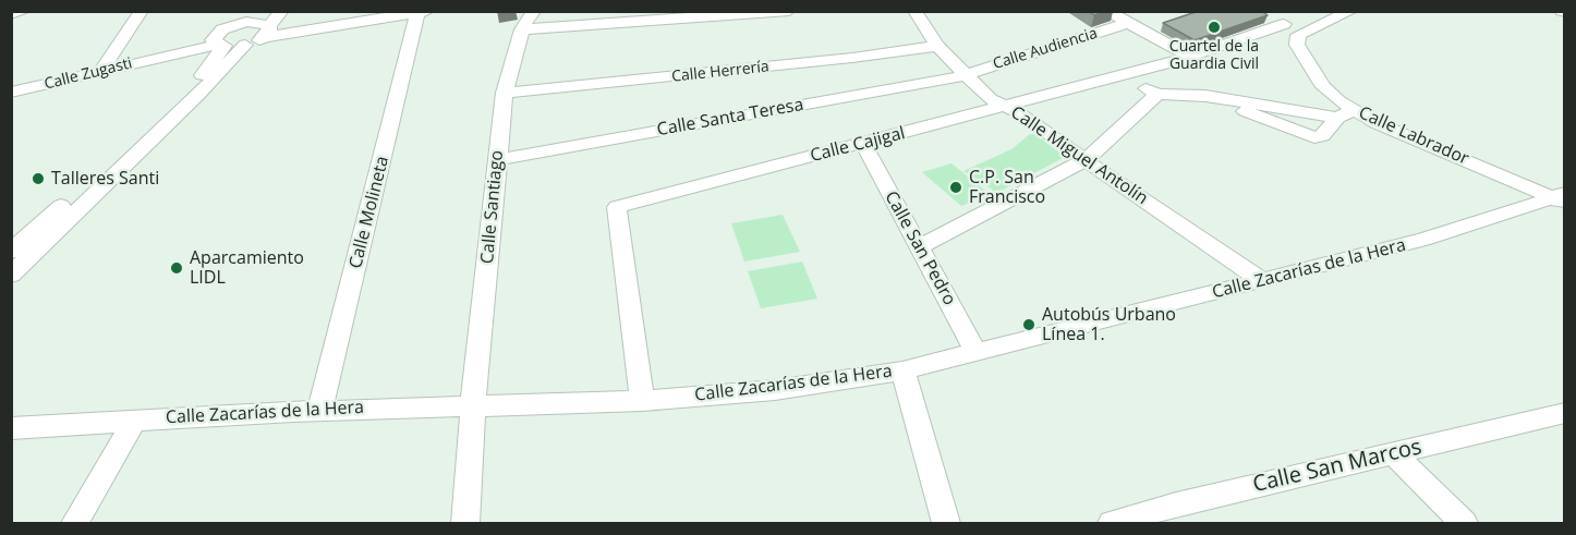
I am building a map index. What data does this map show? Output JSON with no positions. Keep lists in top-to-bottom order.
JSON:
{
  "streets": {
    "street": [
      "Calle Audiencia",
      "Calle Herrería",
      "Calle Zugasti",
      "Calle Santa Teresa",
      "Calle Labrador",
      "Calle Cajigal",
      "Calle Miguel Antolín",
      "Calle Santiago",
      "Calle Molineta",
      "Calle San Pedro",
      "Calle Zacarías de la Hera",
      "Calle San Marcos"
    ]
  },
  "crossings": [
    ["Calle Audiencia", "Calle Santa Teresa"],
    ["Calle Audiencia", "Calle Miguel Antolín"],
    ["Calle Herrería", "Calle Miguel Antolín"],
    ["Calle Herrería", "Calle Santiago"],
    ["Calle Santa Teresa", "Calle Miguel Antolín"],
    ["Calle Santa Teresa", "Calle Santiago"],
    ["Calle Labrador", "Calle Cajigal"],
    ["Calle Labrador", "Calle Zacarías de la Hera"],
    ["Calle Cajigal", "Calle Miguel Antolín"],
    ["Calle Cajigal", "Calle San Pedro"],
    ["Calle Cajigal", "Calle Zacarías de la Hera"],
    ["Calle Miguel Antolín", "Calle Zacarías de la Hera"],
    ["Calle Santiago", "Calle Zacarías de la Hera"],
    ["Calle Molineta", "Calle Zacarías de la Hera"],
    ["Calle San Pedro", "Calle Zacarías de la Hera"]
  ],
  "places": [
    "Cuartel de la Guardia Civil",
    "Talleres Santi",
    "C.P. San Francisco",
    "Aparcamiento LIDL",
    "Autobús Urbano Línea 1."
  ]
}
